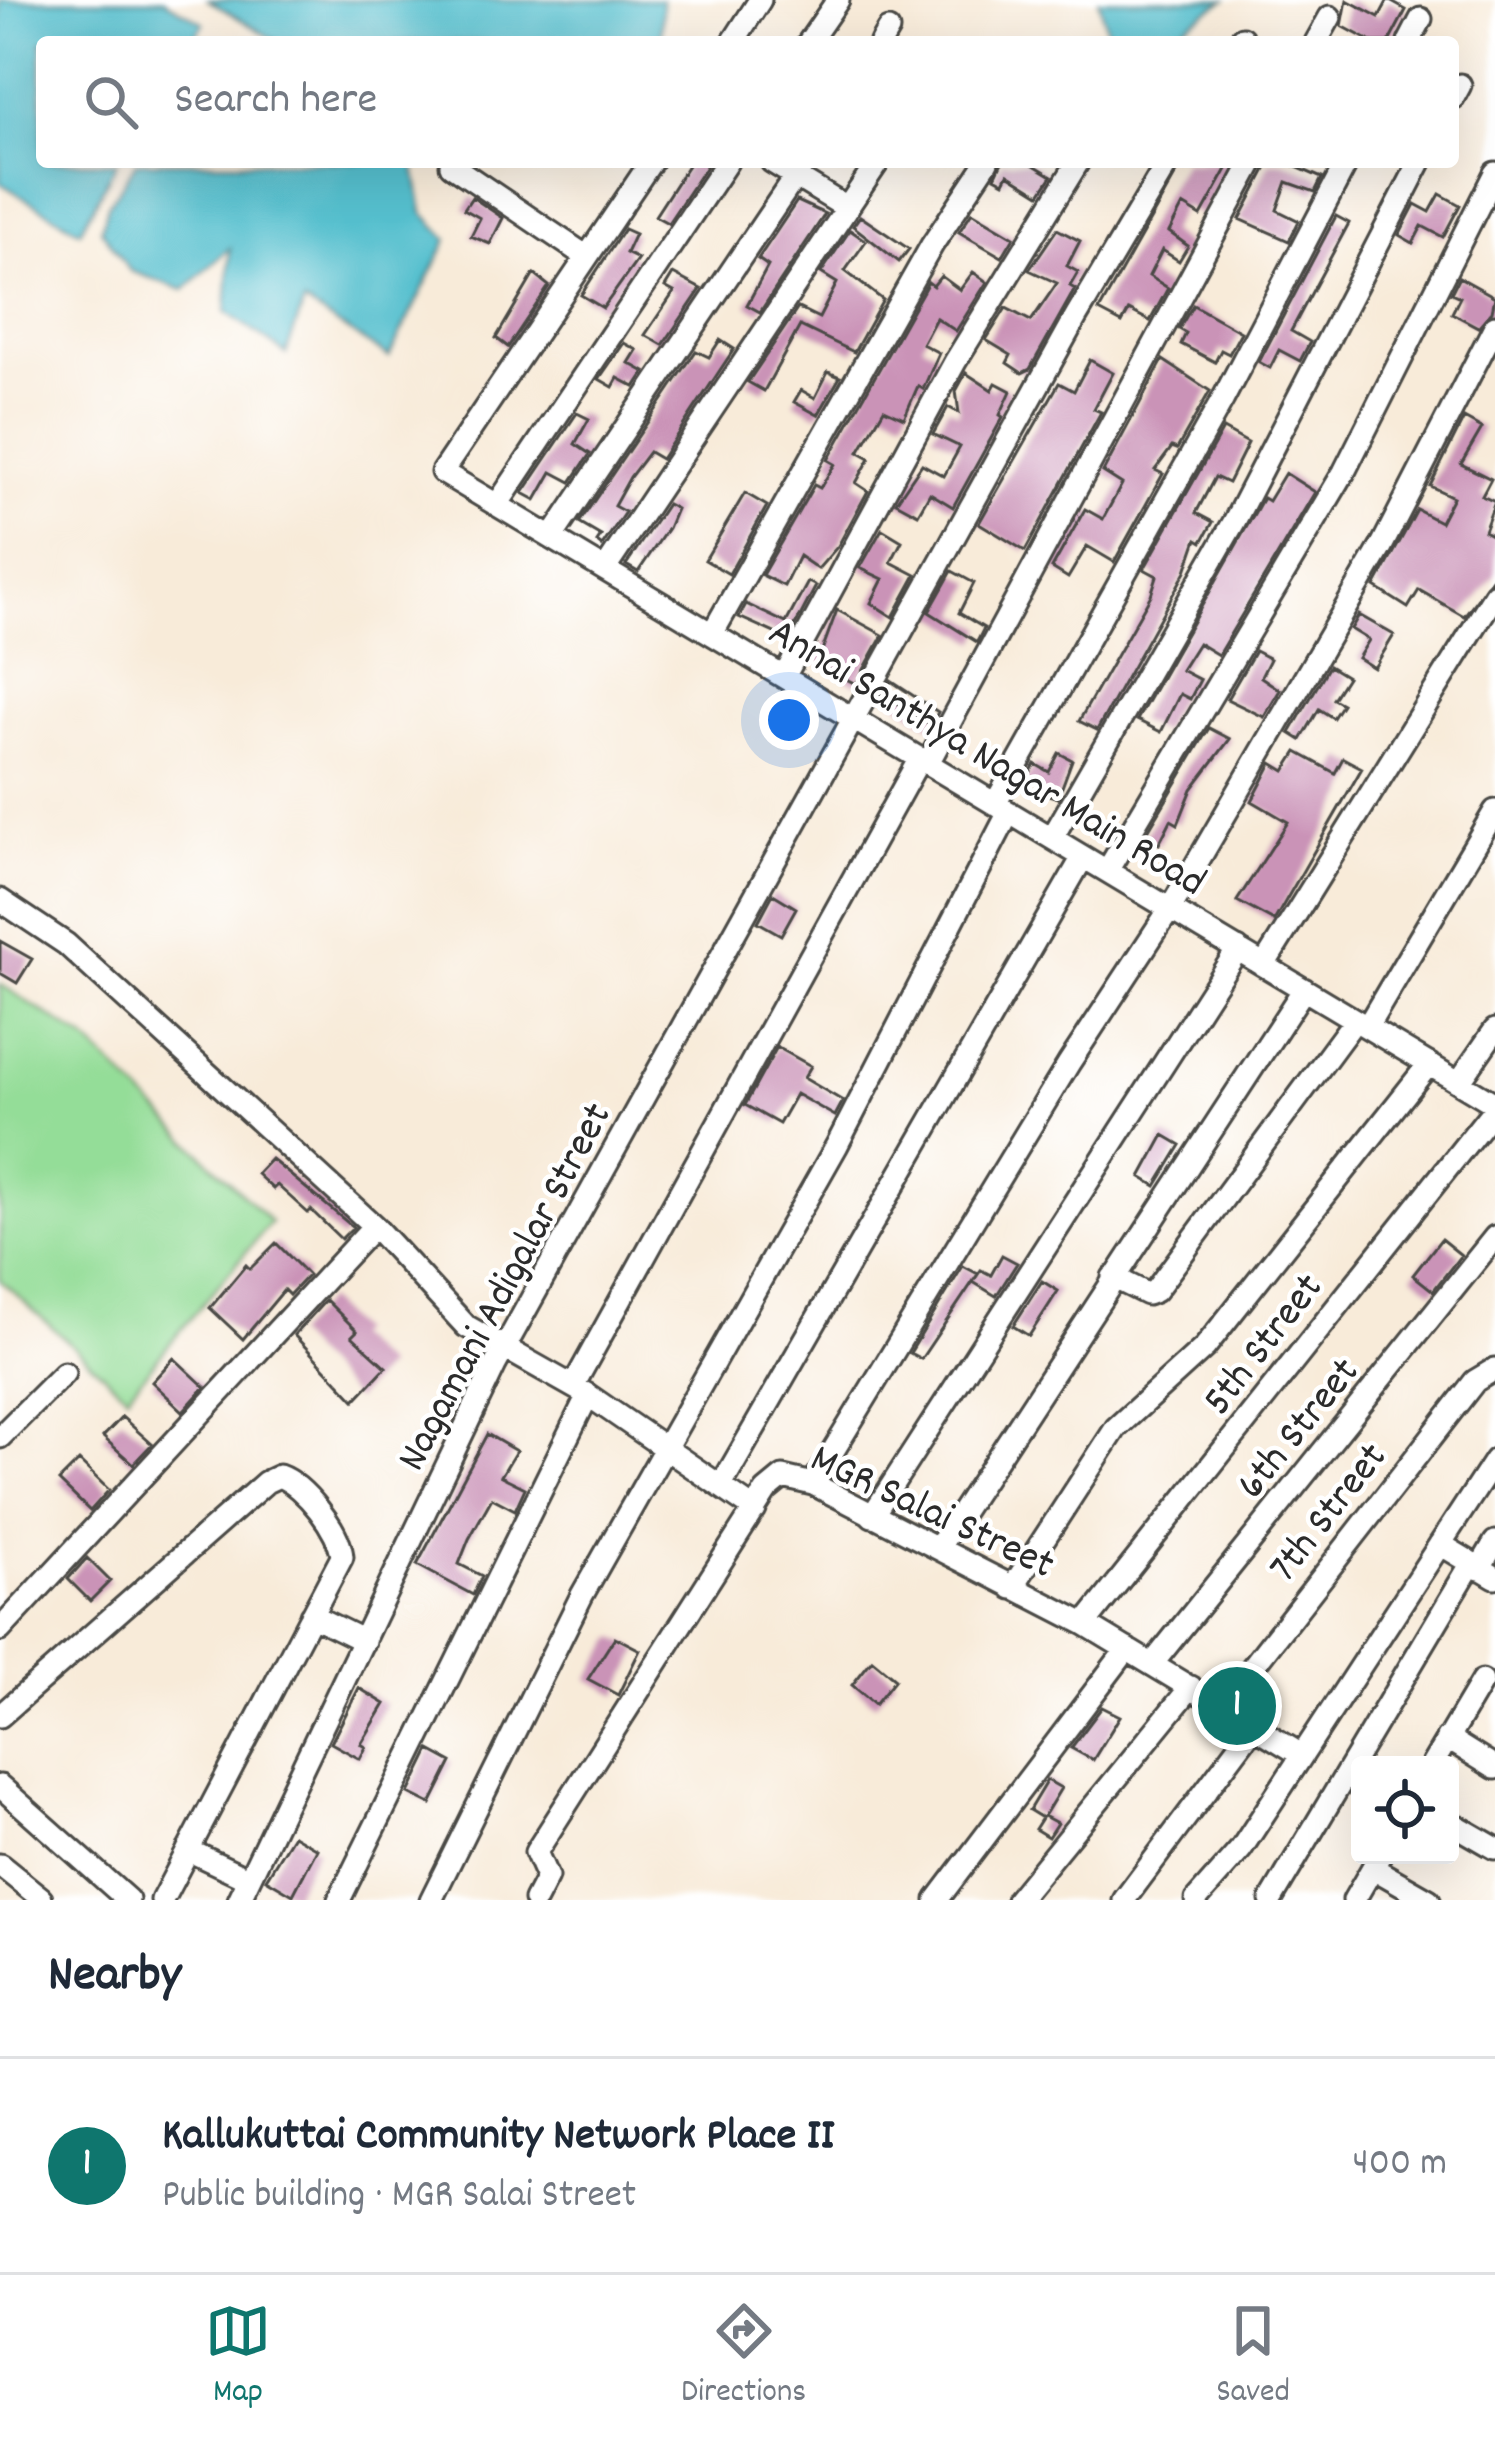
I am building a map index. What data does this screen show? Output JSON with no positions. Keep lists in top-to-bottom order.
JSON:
{
  "streets": {
    "street": [
      "Annai Santhya Nagar Main Road",
      "Nagamani Adigalar Street",
      "5th Street",
      "6th Street",
      "MGR Salai Street",
      "7th Street"
    ]
  },
  "crossings": [
    ["Annai Santhya Nagar Main Road", "Nagamani Adigalar Street"],
    ["Annai Santhya Nagar Main Road", "5th Street"],
    ["5th Street", "MGR Salai Street"],
    ["6th Street", "MGR Salai Street"],
    ["MGR Salai Street", "7th Street"]
  ],
  "page": {
    "search": "Search here",
    "pins": "1",
    "heading": "Nearby",
    "list": [
      {
        "mark": "1",
        "name": "Kallukuttai Community Network Place II",
        "note": "Public building · MGR Salai Street",
        "value": "400 m"
      }
    ],
    "nav": ["Map", "Directions", "Saved"]
  }
}
